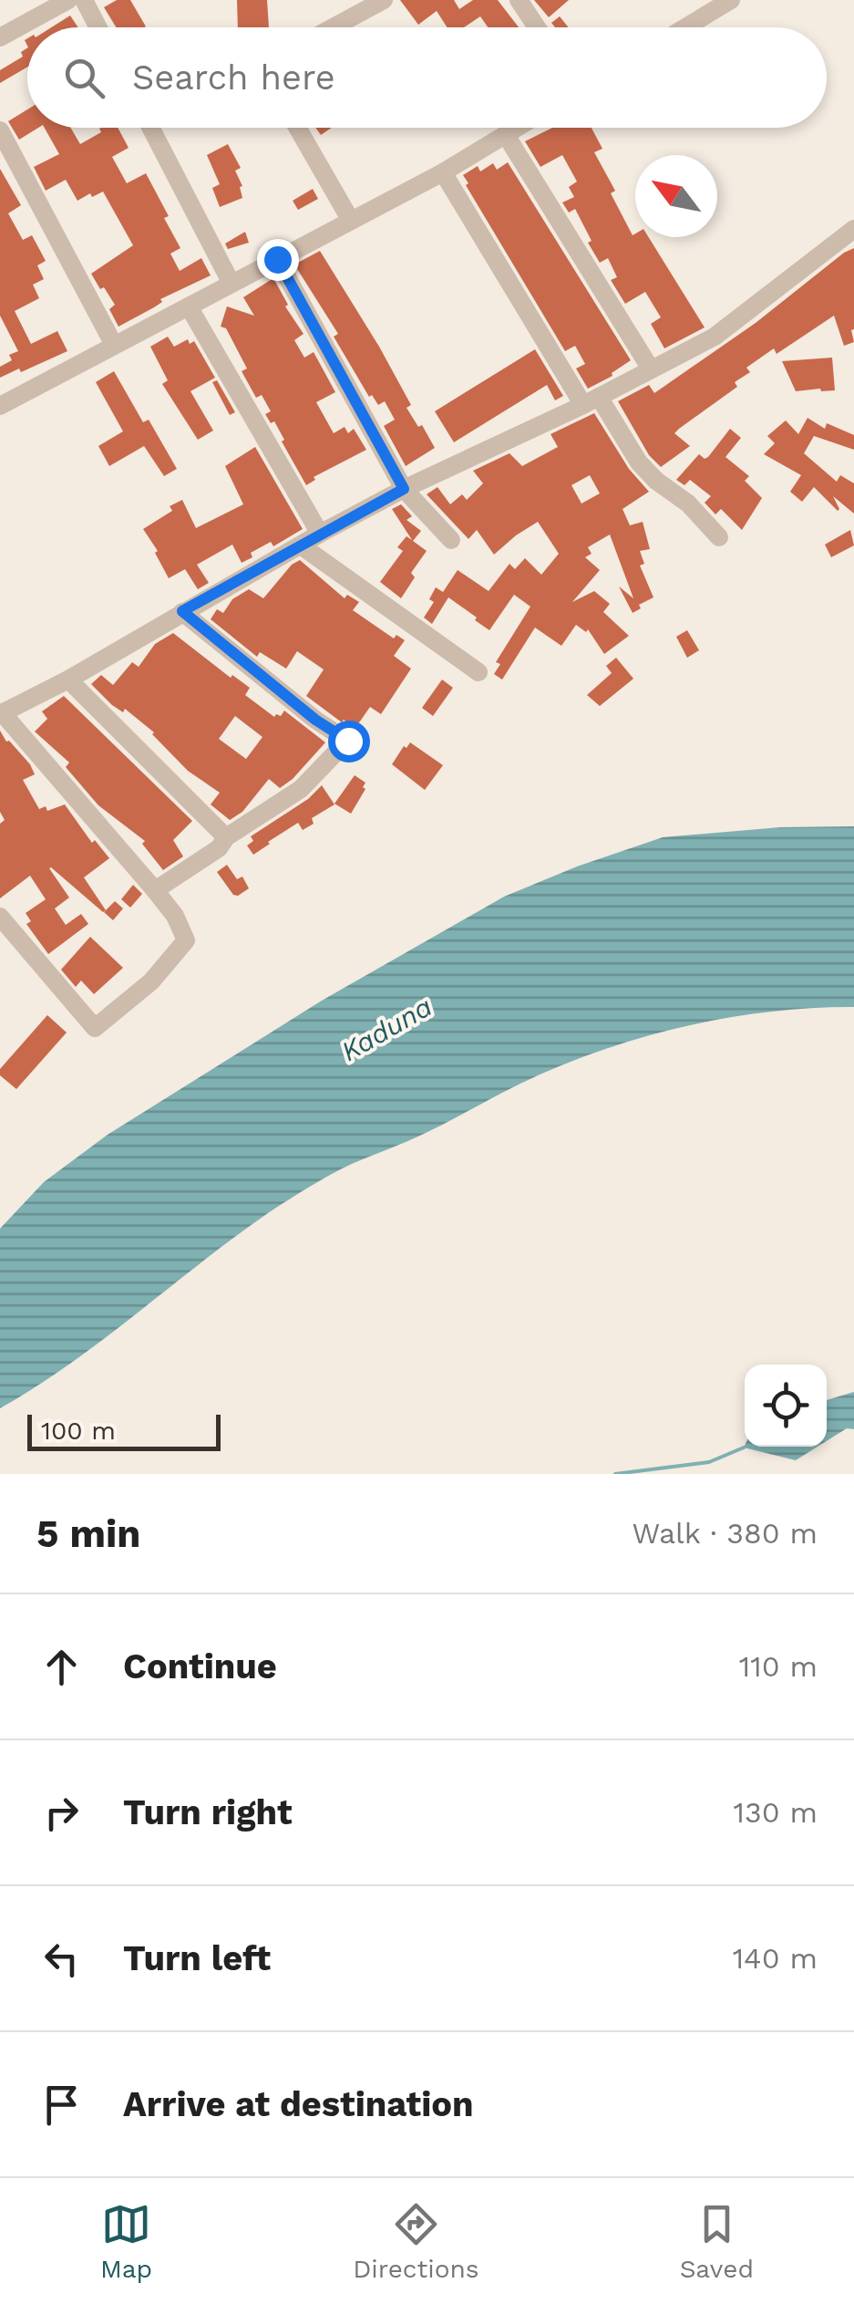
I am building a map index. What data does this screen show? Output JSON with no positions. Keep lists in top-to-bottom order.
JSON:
{
  "water": ["Kaduna"],
  "scale_bar": "100 m",
  "north": "top left",
  "page": {
    "search": "Search here",
    "scale": "100 m",
    "heading": ["5 min", "Walk · 380 m"],
    "list": [
      ["Continue", "110 m"],
      ["Turn right", "130 m"],
      ["Turn left", "140 m"],
      "Arrive at destination"
    ],
    "nav": ["Map", "Directions", "Saved"]
  }
}
